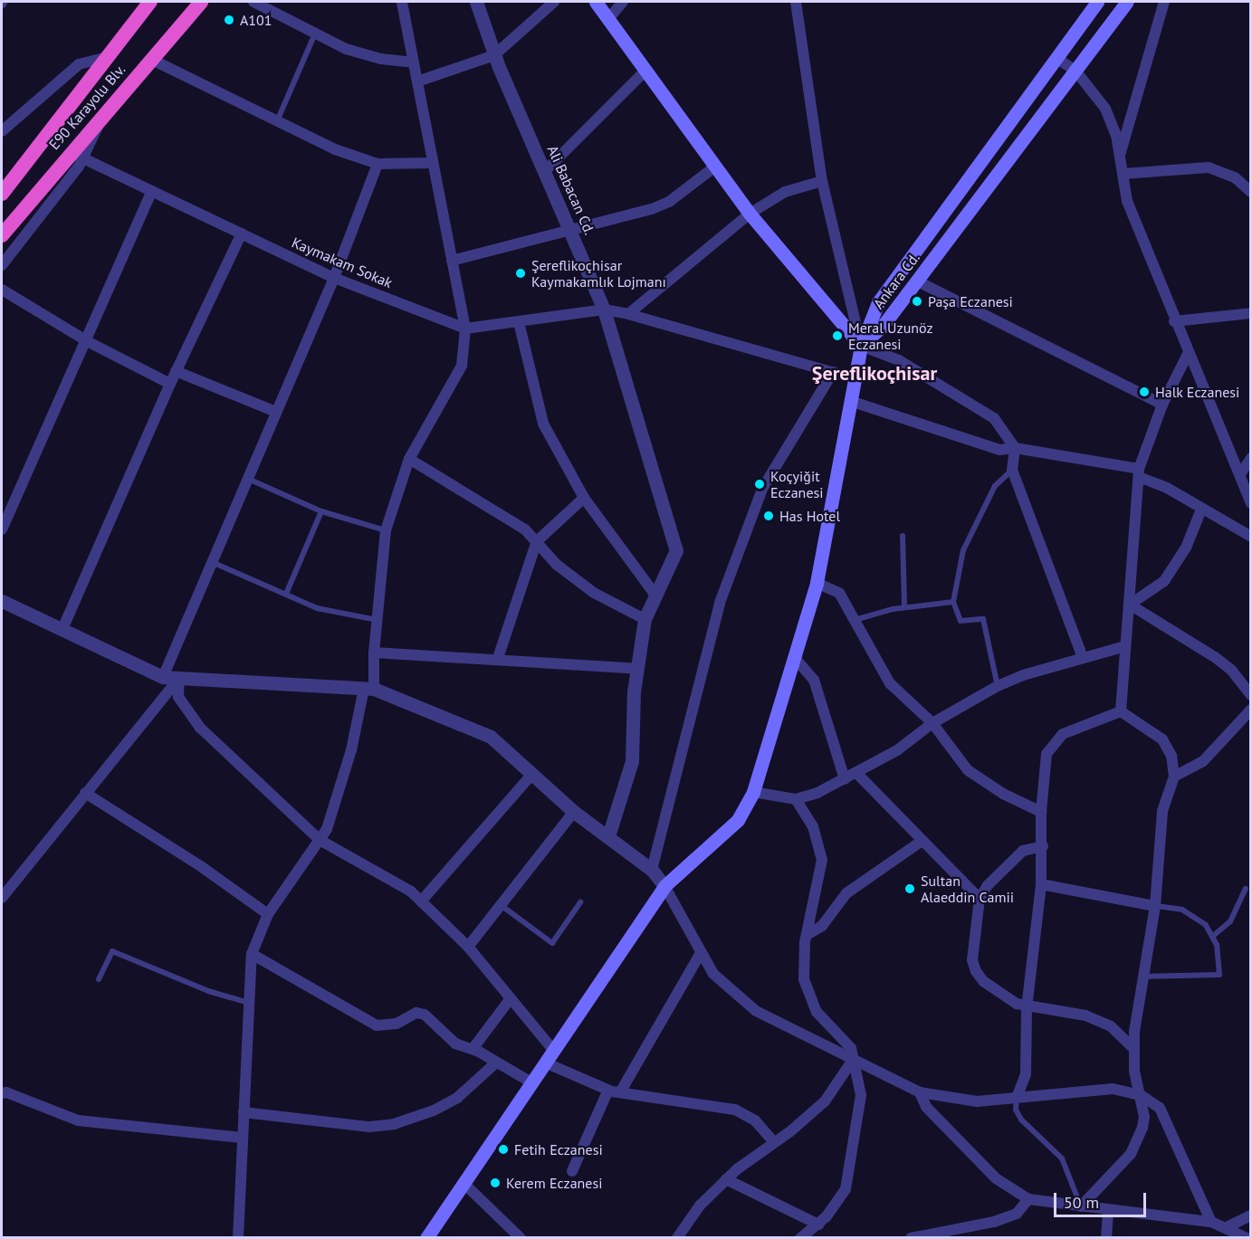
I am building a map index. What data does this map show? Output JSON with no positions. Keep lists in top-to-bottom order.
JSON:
{
  "streets": {
    "highway": ["E90 Karayolu Blv."],
    "main road": ["Ankara Cd."],
    "street": ["Ali Babacan Cd.", "Kaymakam Sokak"]
  },
  "crossings": [
    ["Ali Babacan Cd.", "Kaymakam Sokak"]
  ],
  "districts": ["Şereflikoçhisar"],
  "places": [
    "A101",
    "Şereflikoçhisar Kaymakamlık Lojmanı",
    "Paşa Eczanesi",
    "Meral Uzunöz Eczanesi",
    "Halk Eczanesi",
    "Koçyiğit Eczanesi",
    "Has Hotel",
    "Sultan Alaeddin Camii",
    "Fetih Eczanesi",
    "Kerem Eczanesi"
  ],
  "scale_bar": "50 m"
}
